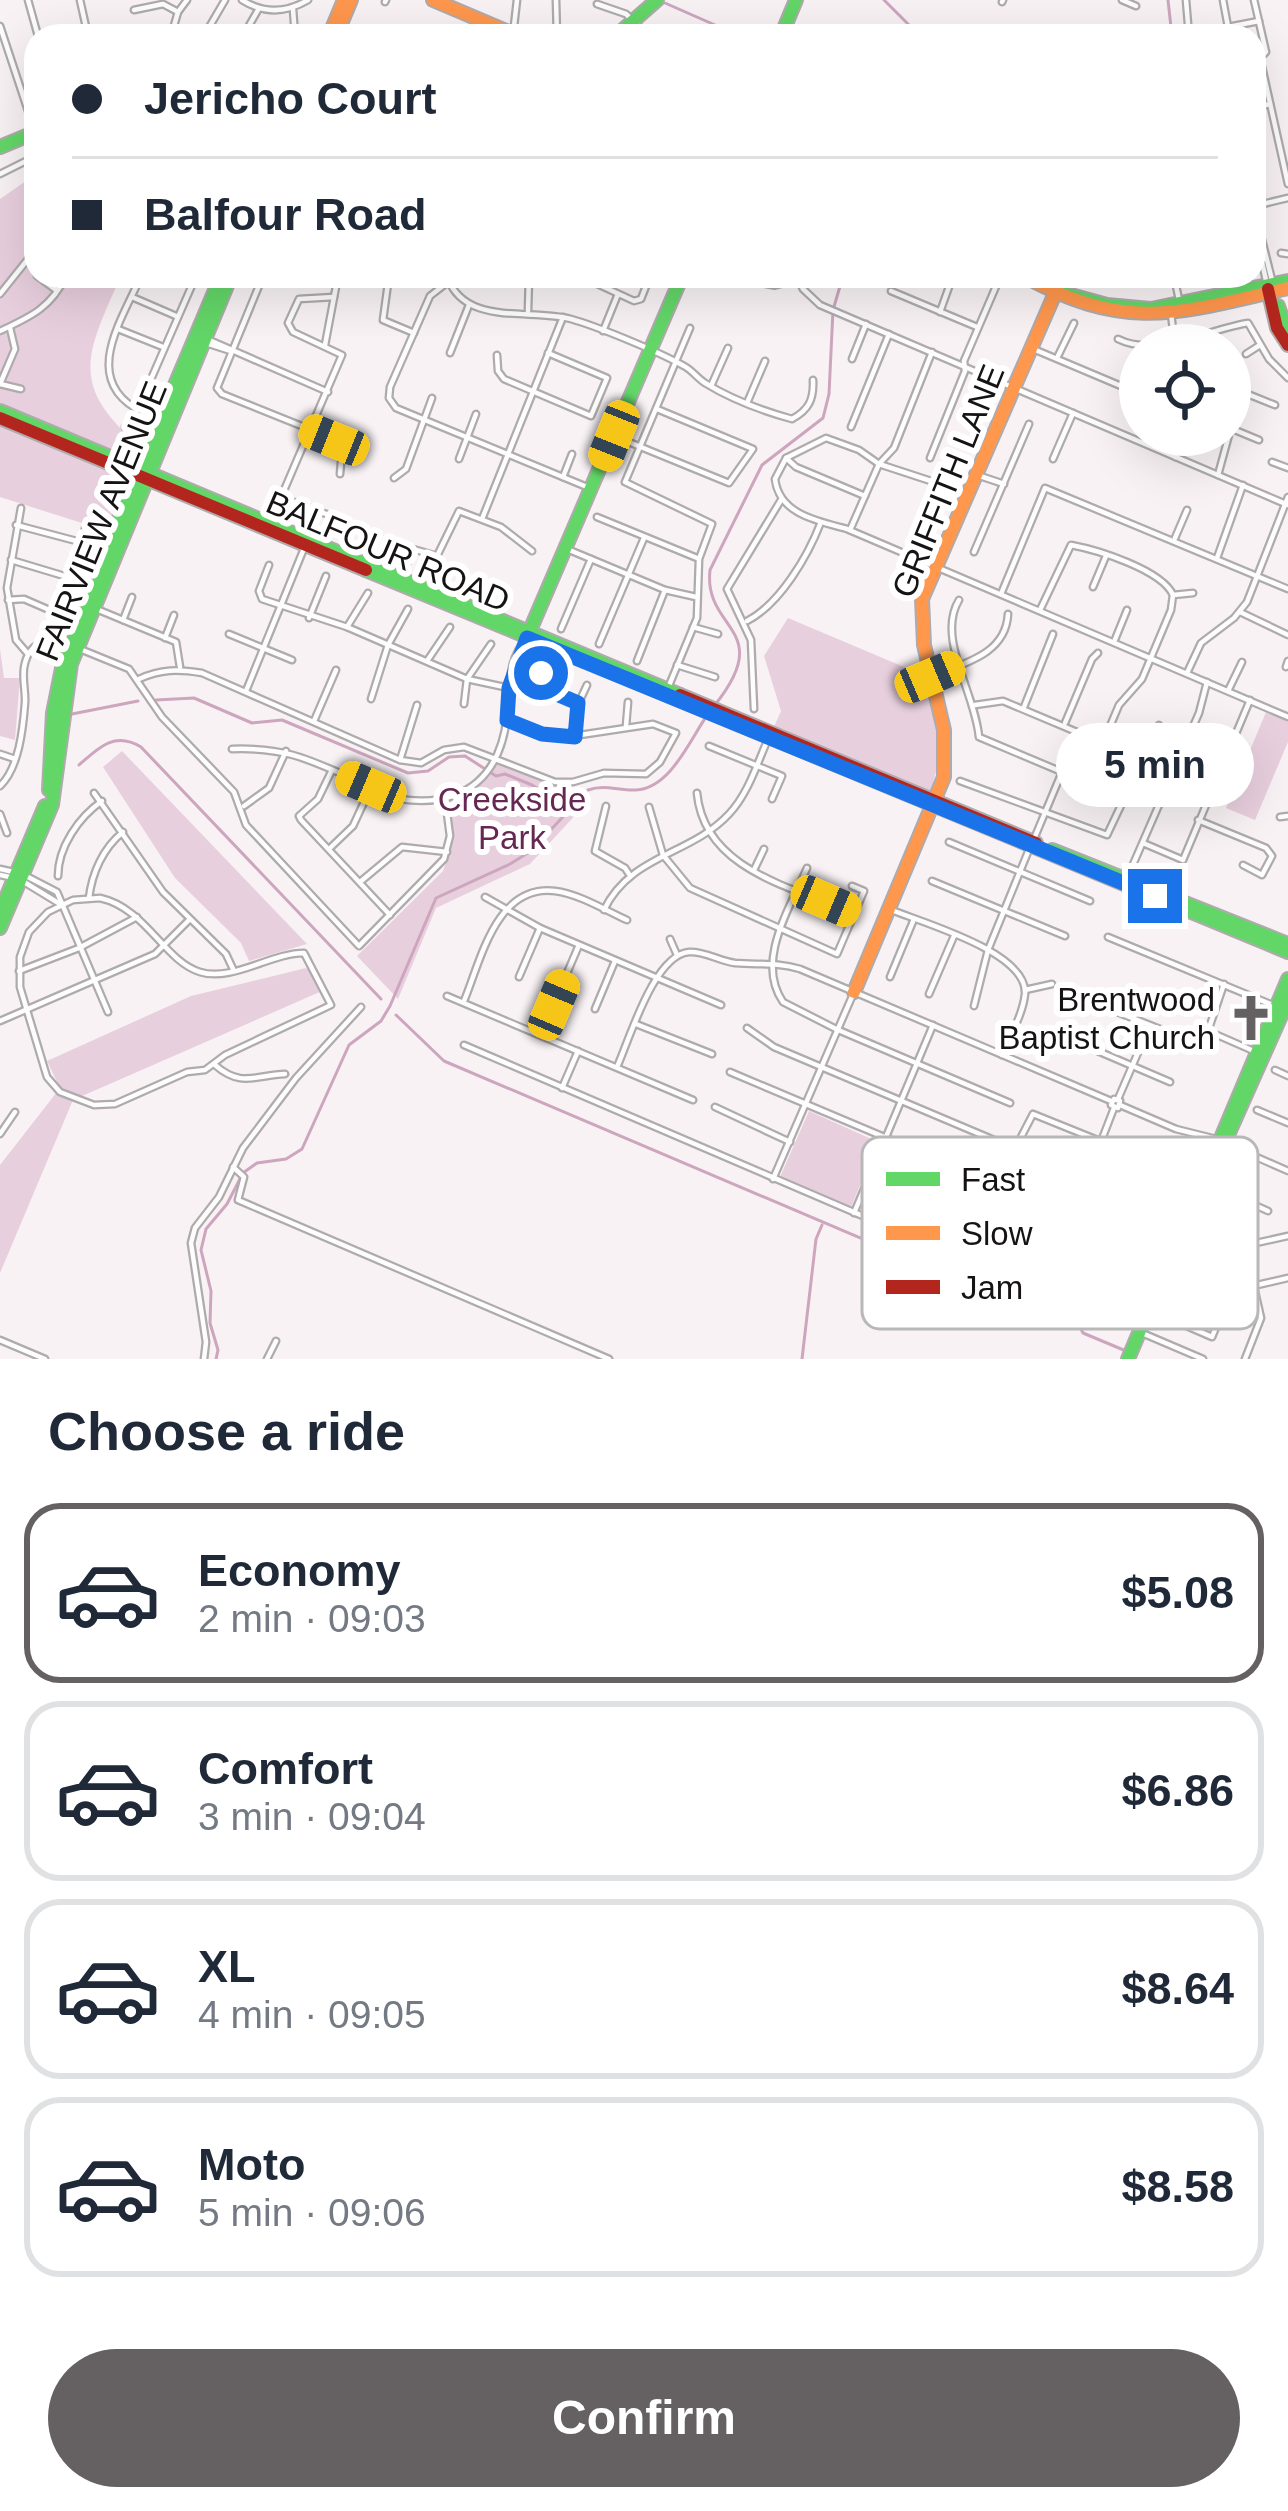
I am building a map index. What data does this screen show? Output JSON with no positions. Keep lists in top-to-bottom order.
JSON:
{
  "streets": {
    "main road": ["GRIFFITH LANE", "FAIRVIEW AVENUE", "BALFOUR ROAD"]
  },
  "crossings": [
    ["GRIFFITH LANE", "BALFOUR ROAD"],
    ["FAIRVIEW AVENUE", "BALFOUR ROAD"]
  ],
  "parks": ["Creekside Park"],
  "places": {
    "church": ["Brentwood Baptist Church"]
  },
  "legend": ["Fast", "Slow", "Jam"],
  "page": {
    "banner": ["Jericho Court", "Balfour Road"],
    "bubble": "5 min",
    "heading": "Choose a ride",
    "list": [
      {
        "name": "Economy",
        "note": "2 min · 09:03",
        "value": "$5.08"
      },
      {
        "name": "Comfort",
        "note": "3 min · 09:04",
        "value": "$6.86"
      },
      {
        "name": "XL",
        "note": "4 min · 09:05",
        "value": "$8.64"
      },
      {
        "name": "Moto",
        "note": "5 min · 09:06",
        "value": "$8.58"
      }
    ],
    "buttons": "Confirm"
  }
}
